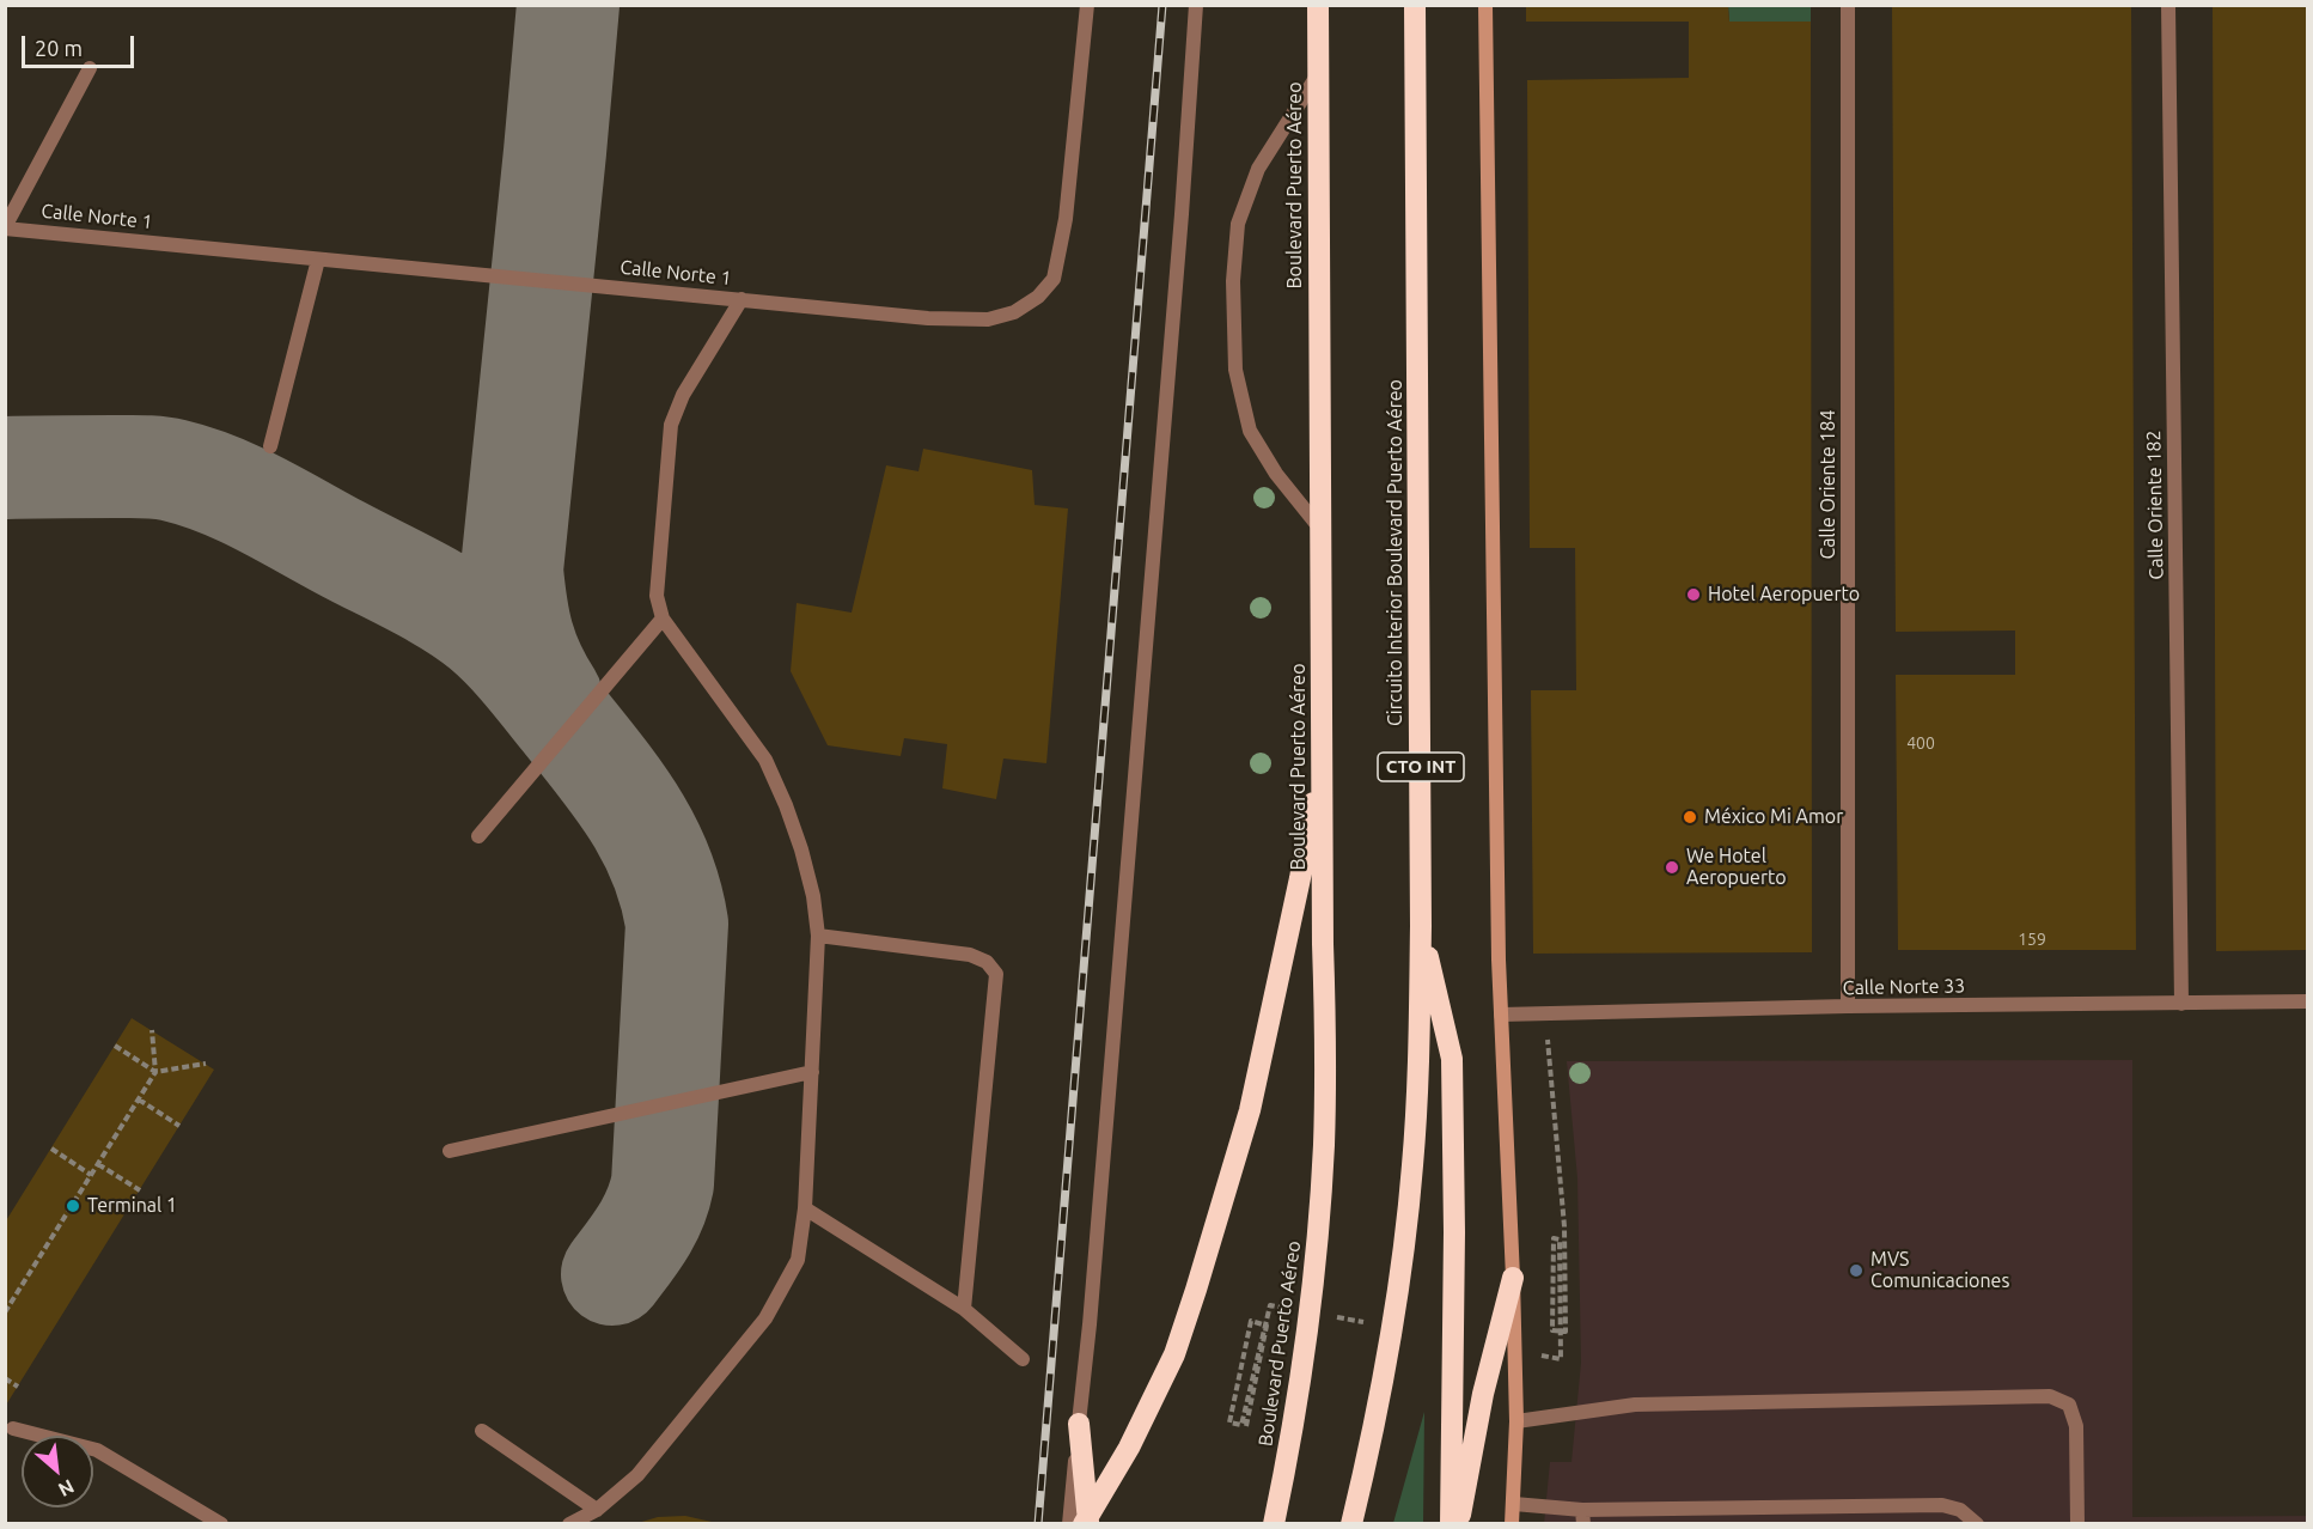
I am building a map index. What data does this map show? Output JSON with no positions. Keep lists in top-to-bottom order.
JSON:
{
  "streets": {
    "highway": ["Boulevard Puerto Aéreo", "Circuito Interior Boulevard Puerto Aéreo", "CTO INT"],
    "street": [
      "Calle Norte 1",
      "Calle Oriente 184",
      "Calle Oriente 182",
      "Calle Norte 33"
    ]
  },
  "crossings": [
    ["Calle Oriente 184", "Calle Norte 33"],
    ["Calle Oriente 182", "Calle Norte 33"]
  ],
  "places": [
    "Hotel Aeropuerto",
    "México Mi Amor",
    "We Hotel Aeropuerto",
    "Terminal 1",
    "MVS Comunicaciones"
  ],
  "house_numbers": ["400", "159"],
  "scale_bar": "20 m",
  "north": "bottom right"
}
